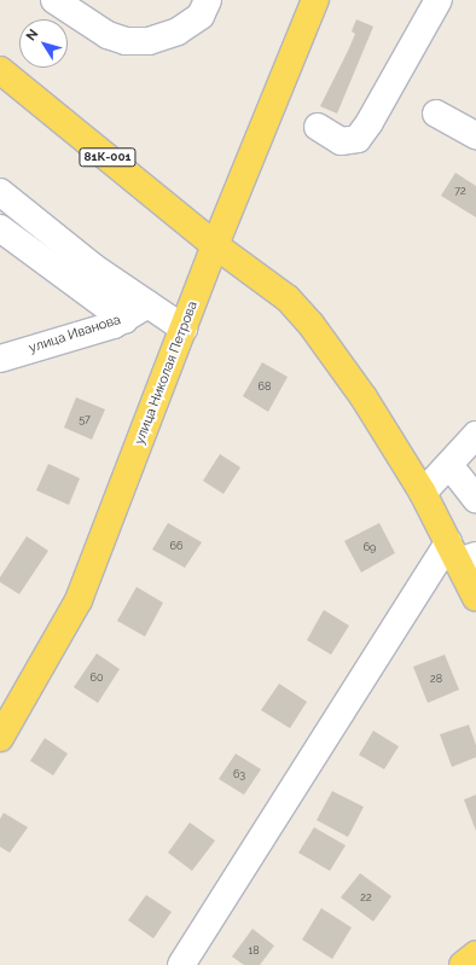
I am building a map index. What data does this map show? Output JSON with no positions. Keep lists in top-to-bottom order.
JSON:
{
  "streets": {
    "main road": ["81К-001", "улица Николая Петрова"],
    "street": ["улица Иванова"]
  },
  "crossings": [
    ["81К-001", "улица Николая Петрова"]
  ],
  "house_numbers": [
    "72",
    "68",
    "57",
    "66",
    "69",
    "60",
    "28",
    "63",
    "22",
    "18"
  ],
  "north": "top left"
}
